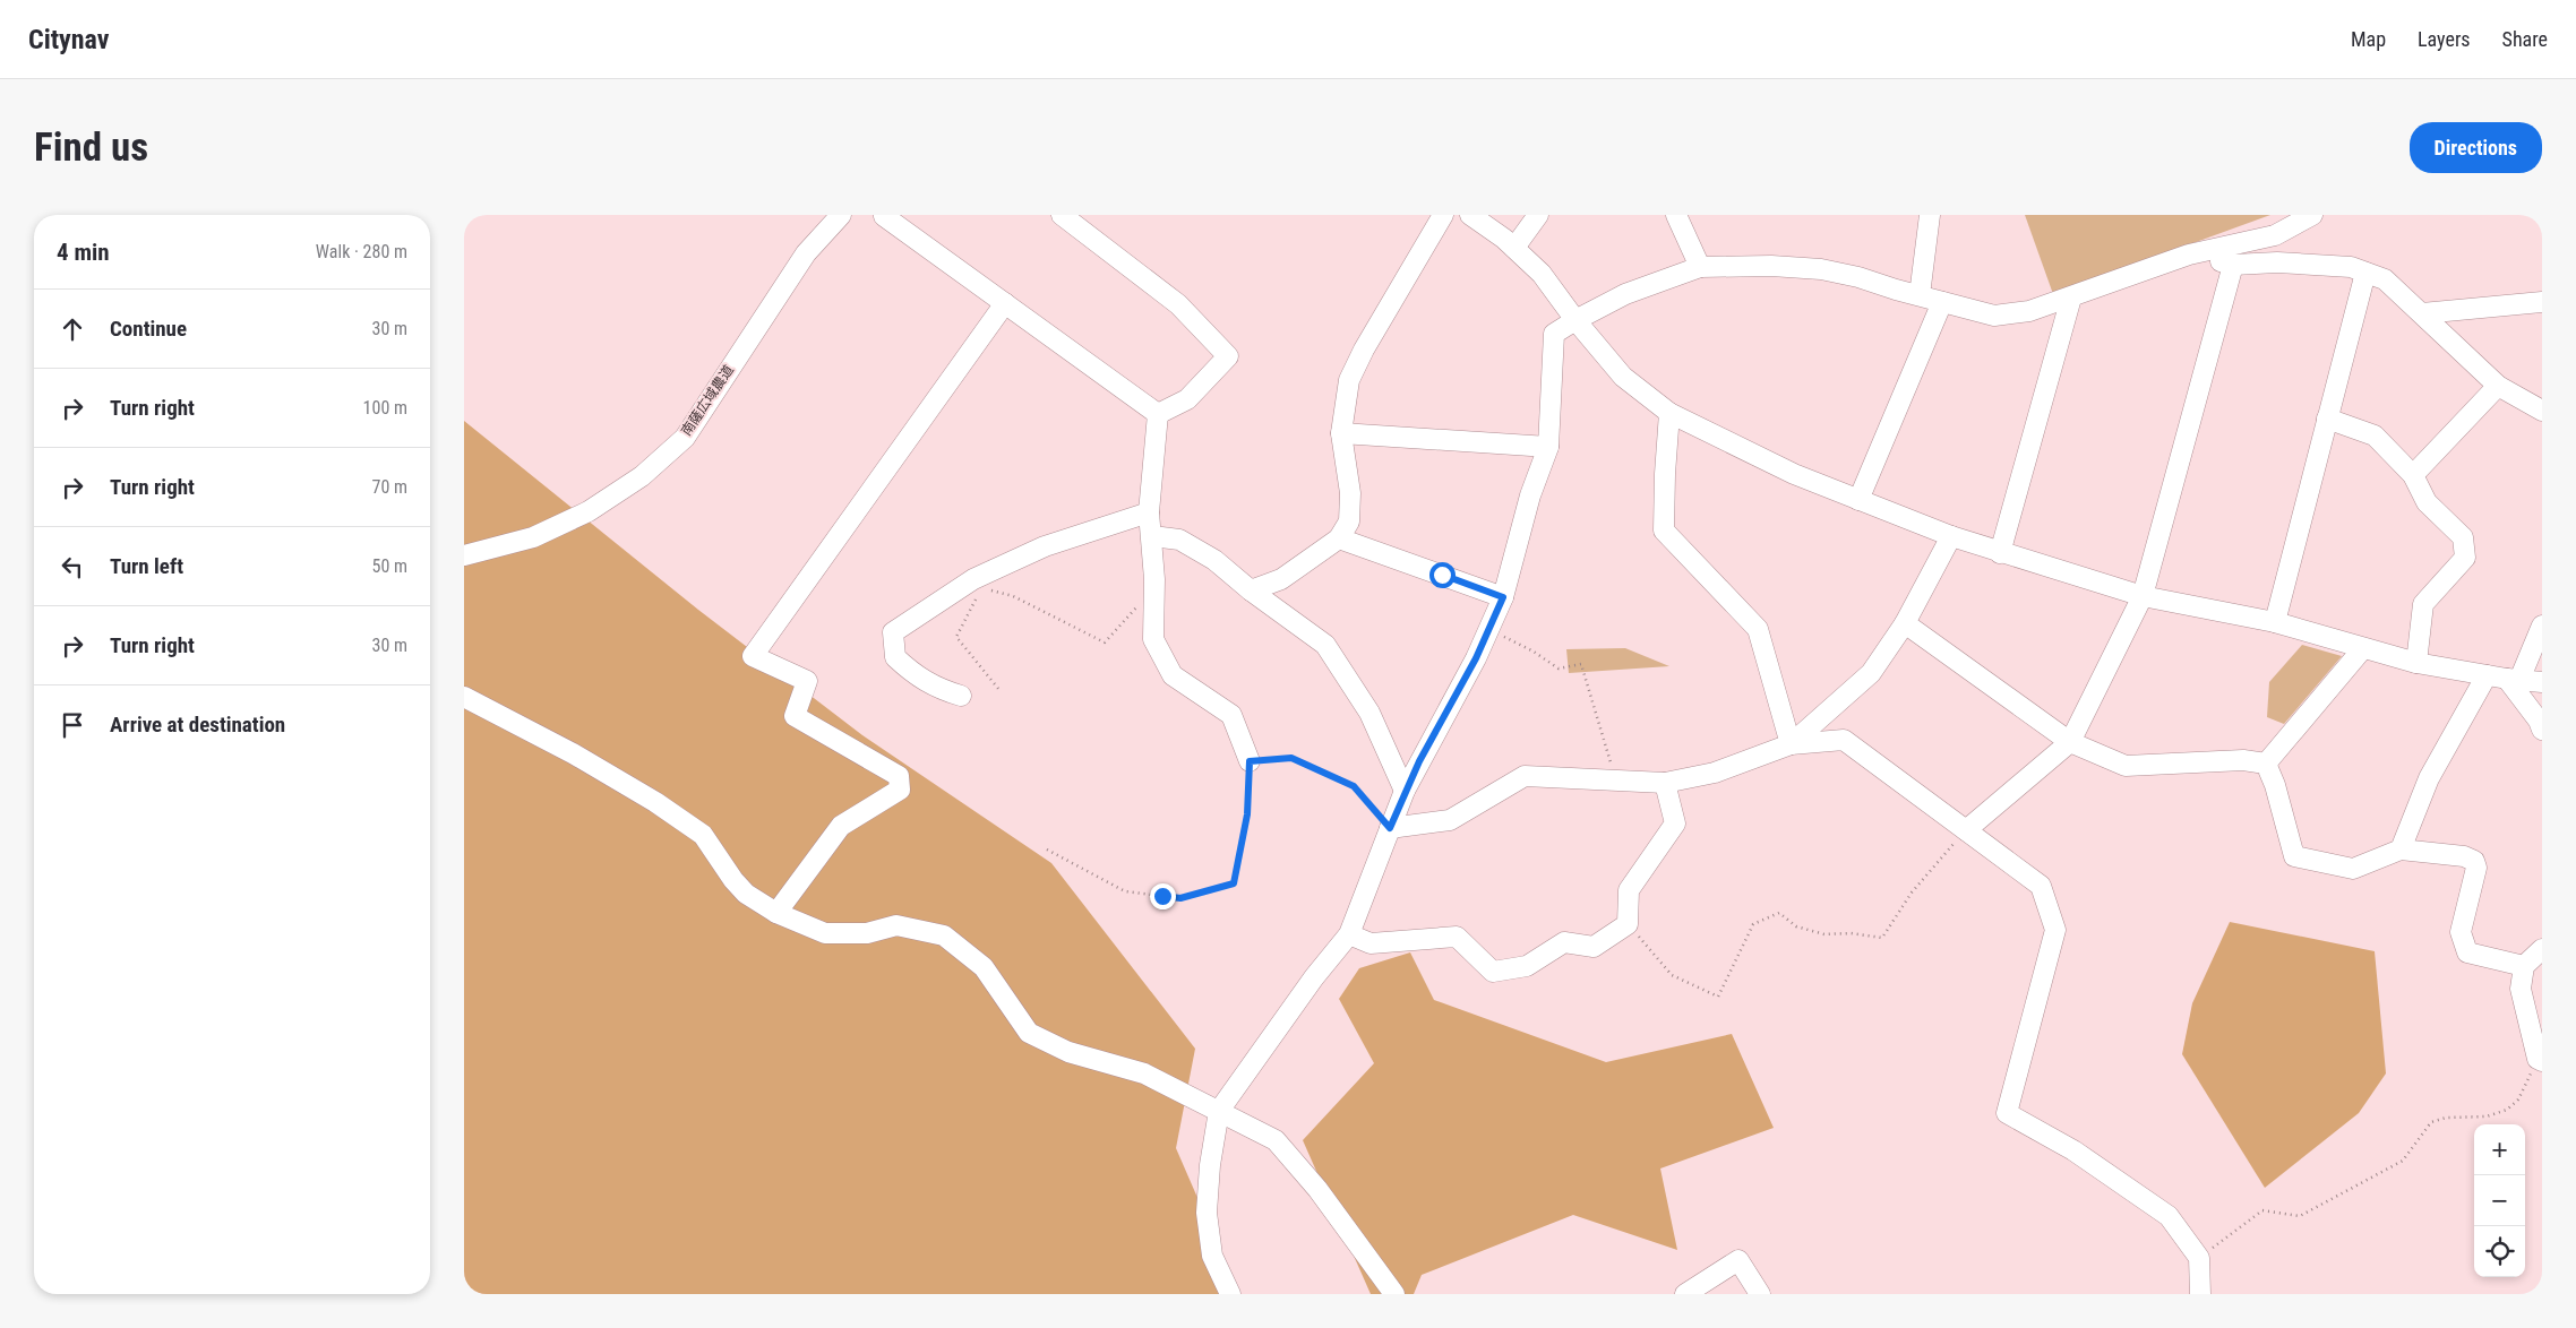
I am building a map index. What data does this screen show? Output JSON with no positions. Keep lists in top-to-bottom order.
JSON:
{
  "streets": {
    "street": ["南薩広域農道"]
  },
  "page": {
    "header": "Citynav",
    "nav": ["Map", "Layers", "Share"],
    "buttons": "Directions",
    "title": "Find us",
    "heading": ["4 min", "Walk · 280 m"],
    "list": [
      ["Continue", "30 m"],
      ["Turn right", "100 m"],
      ["Turn right", "70 m"],
      ["Turn left", "50 m"],
      ["Turn right", "30 m"],
      "Arrive at destination"
    ],
    "map_buttons": ["+", "−"]
  }
}
